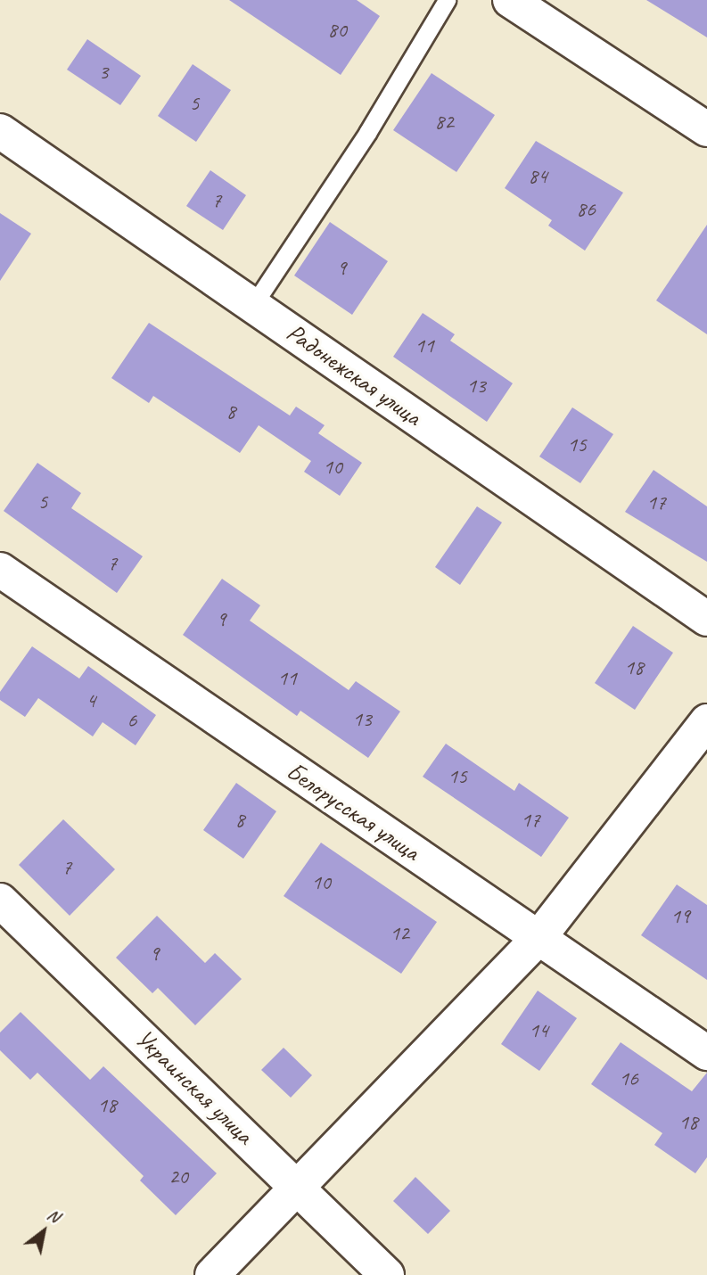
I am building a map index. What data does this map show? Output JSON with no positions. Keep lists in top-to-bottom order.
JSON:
{
  "streets": {
    "street": ["Радонежская улица", "Белорусская улица", "Украинская улица"]
  },
  "house_numbers": [
    "80",
    "3",
    "5",
    "82",
    "84",
    "7",
    "86",
    "9",
    "11",
    "13",
    "8",
    "15",
    "10",
    "5",
    "17",
    "7",
    "9",
    "18",
    "11",
    "4",
    "13",
    "6",
    "15",
    "8",
    "17",
    "7",
    "10",
    "19",
    "12",
    "9",
    "14",
    "16",
    "18",
    "18",
    "20"
  ],
  "north": "top right"
}
